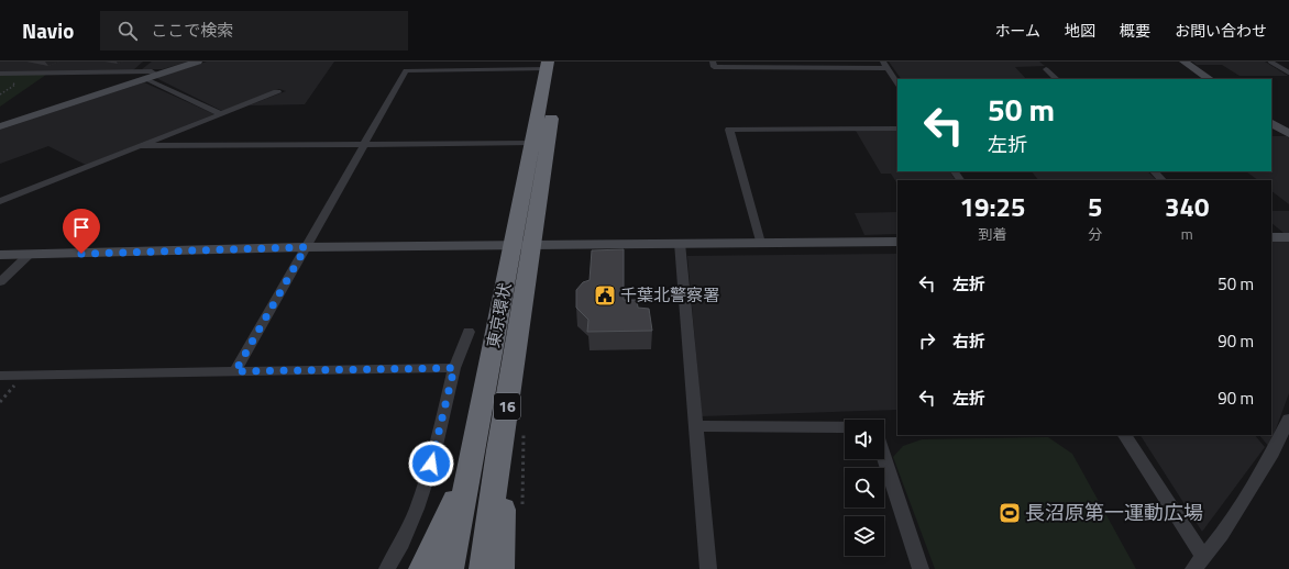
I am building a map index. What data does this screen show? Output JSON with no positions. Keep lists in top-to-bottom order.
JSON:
{
  "streets": {
    "highway": ["東京環状", "16"]
  },
  "places": {
    "public building": ["千葉北警察署"],
    "sports": ["長沼原第一運動広場"]
  },
  "page": {
    "header": "Navio",
    "search": "ここで検索",
    "nav": [
      "ホーム",
      "地図",
      "概要",
      "お問い合わせ"
    ],
    "turn": ["50 m", "左折"],
    "eta": [
      "19:25",
      "到着",
      "5",
      "分",
      "340",
      "m"
    ],
    "list": [
      {
        "name": "左折",
        "value": "50 m"
      },
      {
        "name": "右折",
        "value": "90 m"
      },
      {
        "name": "左折",
        "value": "90 m"
      }
    ]
  }
}
